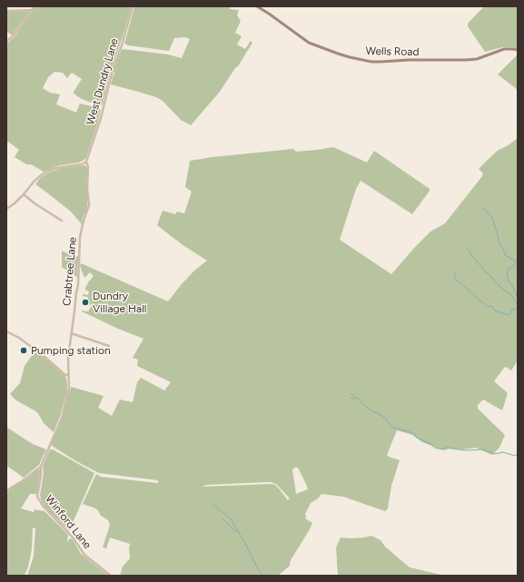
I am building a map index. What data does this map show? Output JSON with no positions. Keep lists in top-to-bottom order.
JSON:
{
  "streets": {
    "street": [
      "Wells Road",
      "West Dundry Lane",
      "Crabtree Lane",
      "Winford Lane"
    ]
  },
  "crossings": [
    ["West Dundry Lane", "Crabtree Lane"],
    ["Crabtree Lane", "Winford Lane"]
  ],
  "places": ["Dundry Village Hall", "Pumping station"]
}
